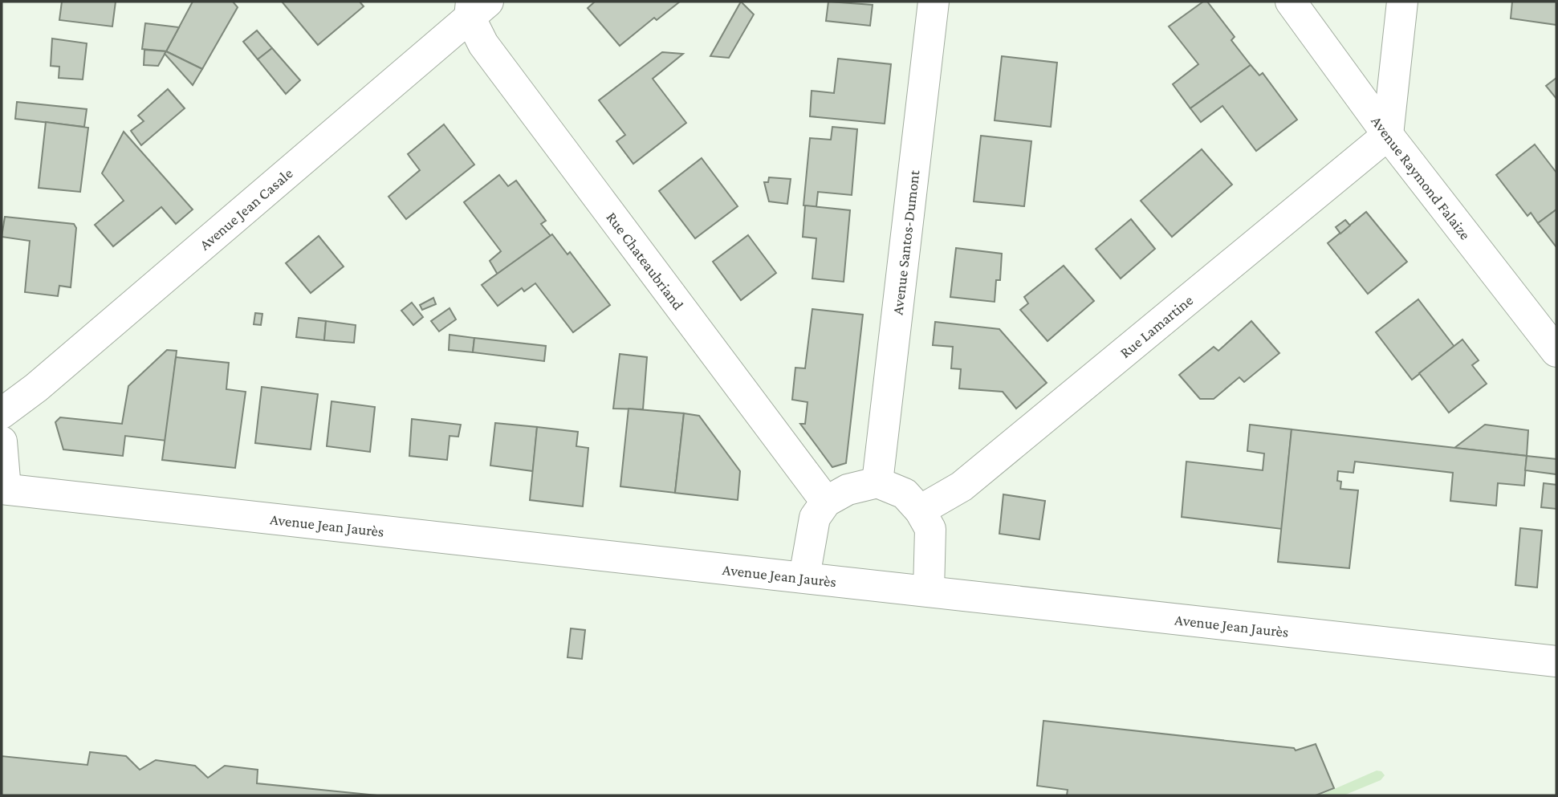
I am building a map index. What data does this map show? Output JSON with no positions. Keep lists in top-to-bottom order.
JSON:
{
  "streets": {
    "street": [
      "Avenue Raymond Falaize",
      "Avenue Jean Casale",
      "Avenue Santos-Dumont",
      "Rue Chateaubriand",
      "Rue Lamartine",
      "Avenue Jean Jaurès"
    ]
  },
  "crossings": [
    ["Avenue Raymond Falaize", "Rue Lamartine"],
    ["Avenue Jean Casale", "Rue Chateaubriand"]
  ]
}
